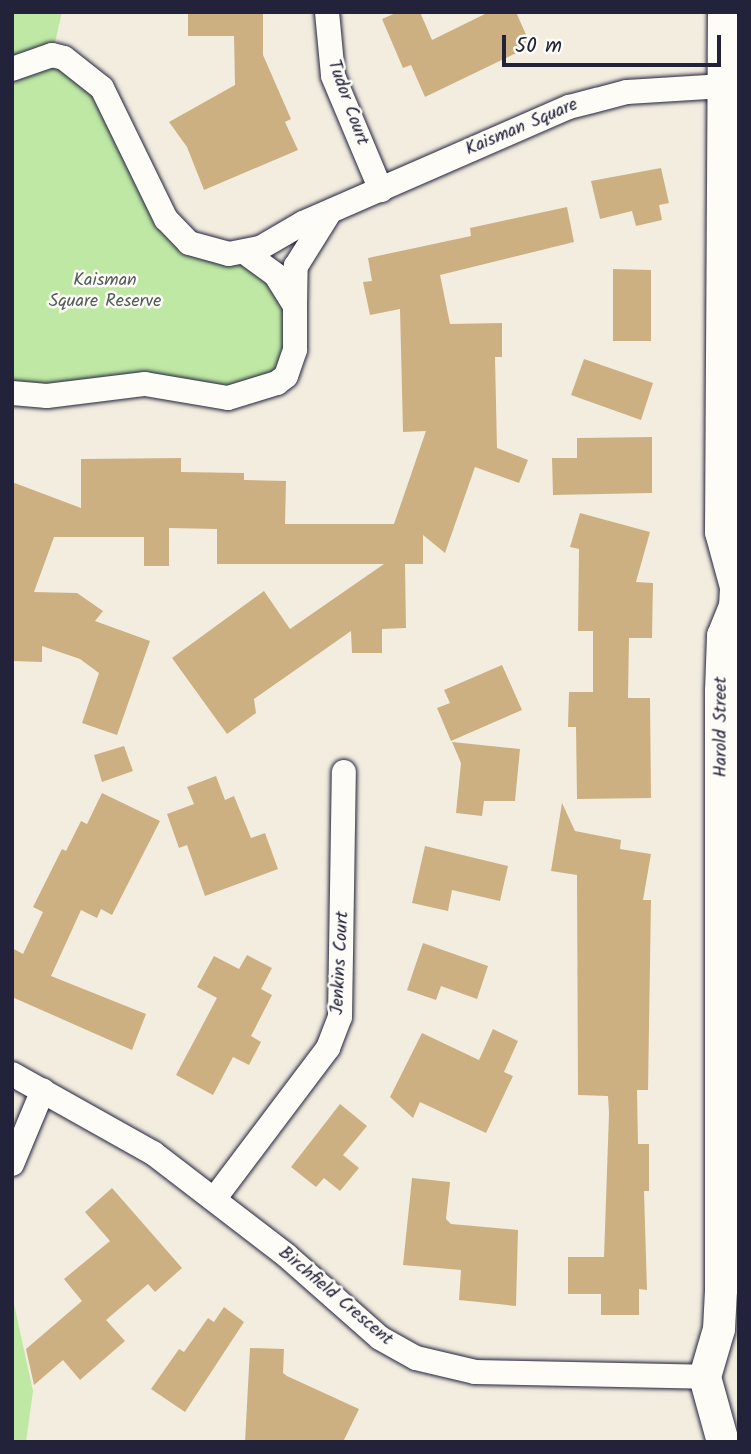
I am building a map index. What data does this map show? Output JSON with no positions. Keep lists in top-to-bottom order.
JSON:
{
  "streets": {
    "street": [
      "Tudor Court",
      "Kaisman Square",
      "Harold Street",
      "Jenkins Court",
      "Birchfield Crescent"
    ]
  },
  "crossings": [
    ["Tudor Court", "Kaisman Square"],
    ["Kaisman Square", "Harold Street"],
    ["Harold Street", "Birchfield Crescent"],
    ["Jenkins Court", "Birchfield Crescent"]
  ],
  "parks": ["Kaisman Square Reserve"],
  "scale_bar": "50 m"
}
